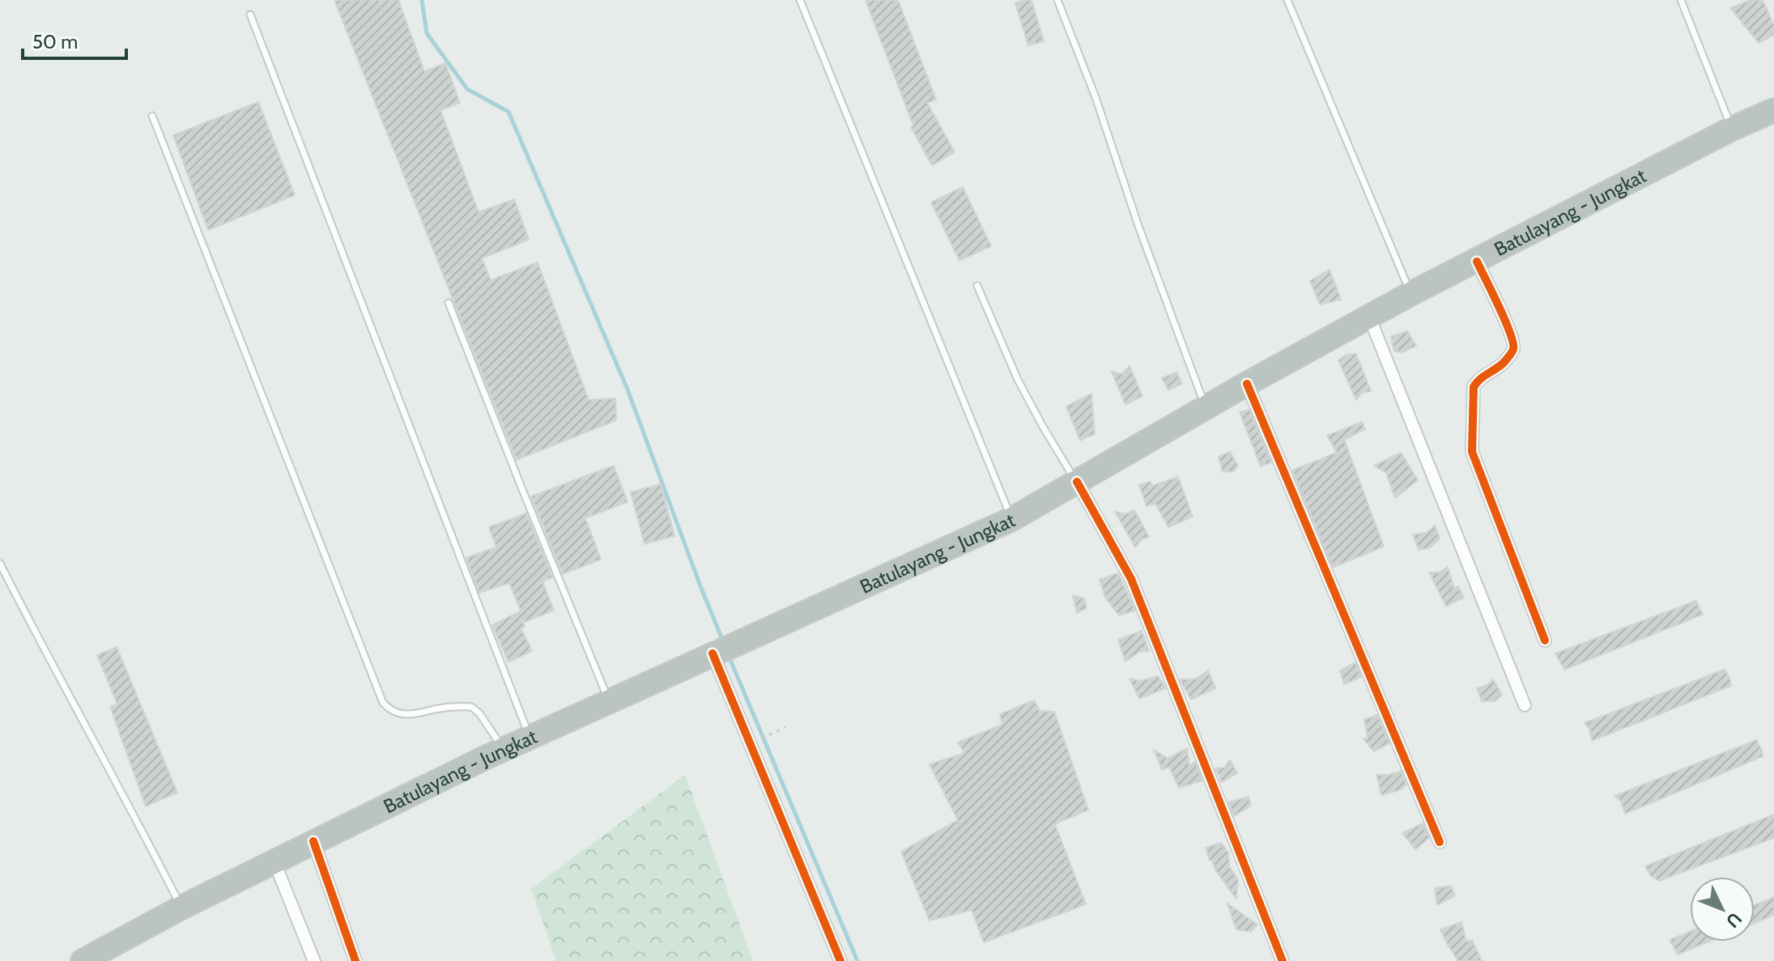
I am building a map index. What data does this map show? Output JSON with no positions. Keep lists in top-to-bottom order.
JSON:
{
  "streets": {
    "highway": ["Batulayang - Jungkat"]
  },
  "scale_bar": "50 m",
  "north": "bottom right"
}
